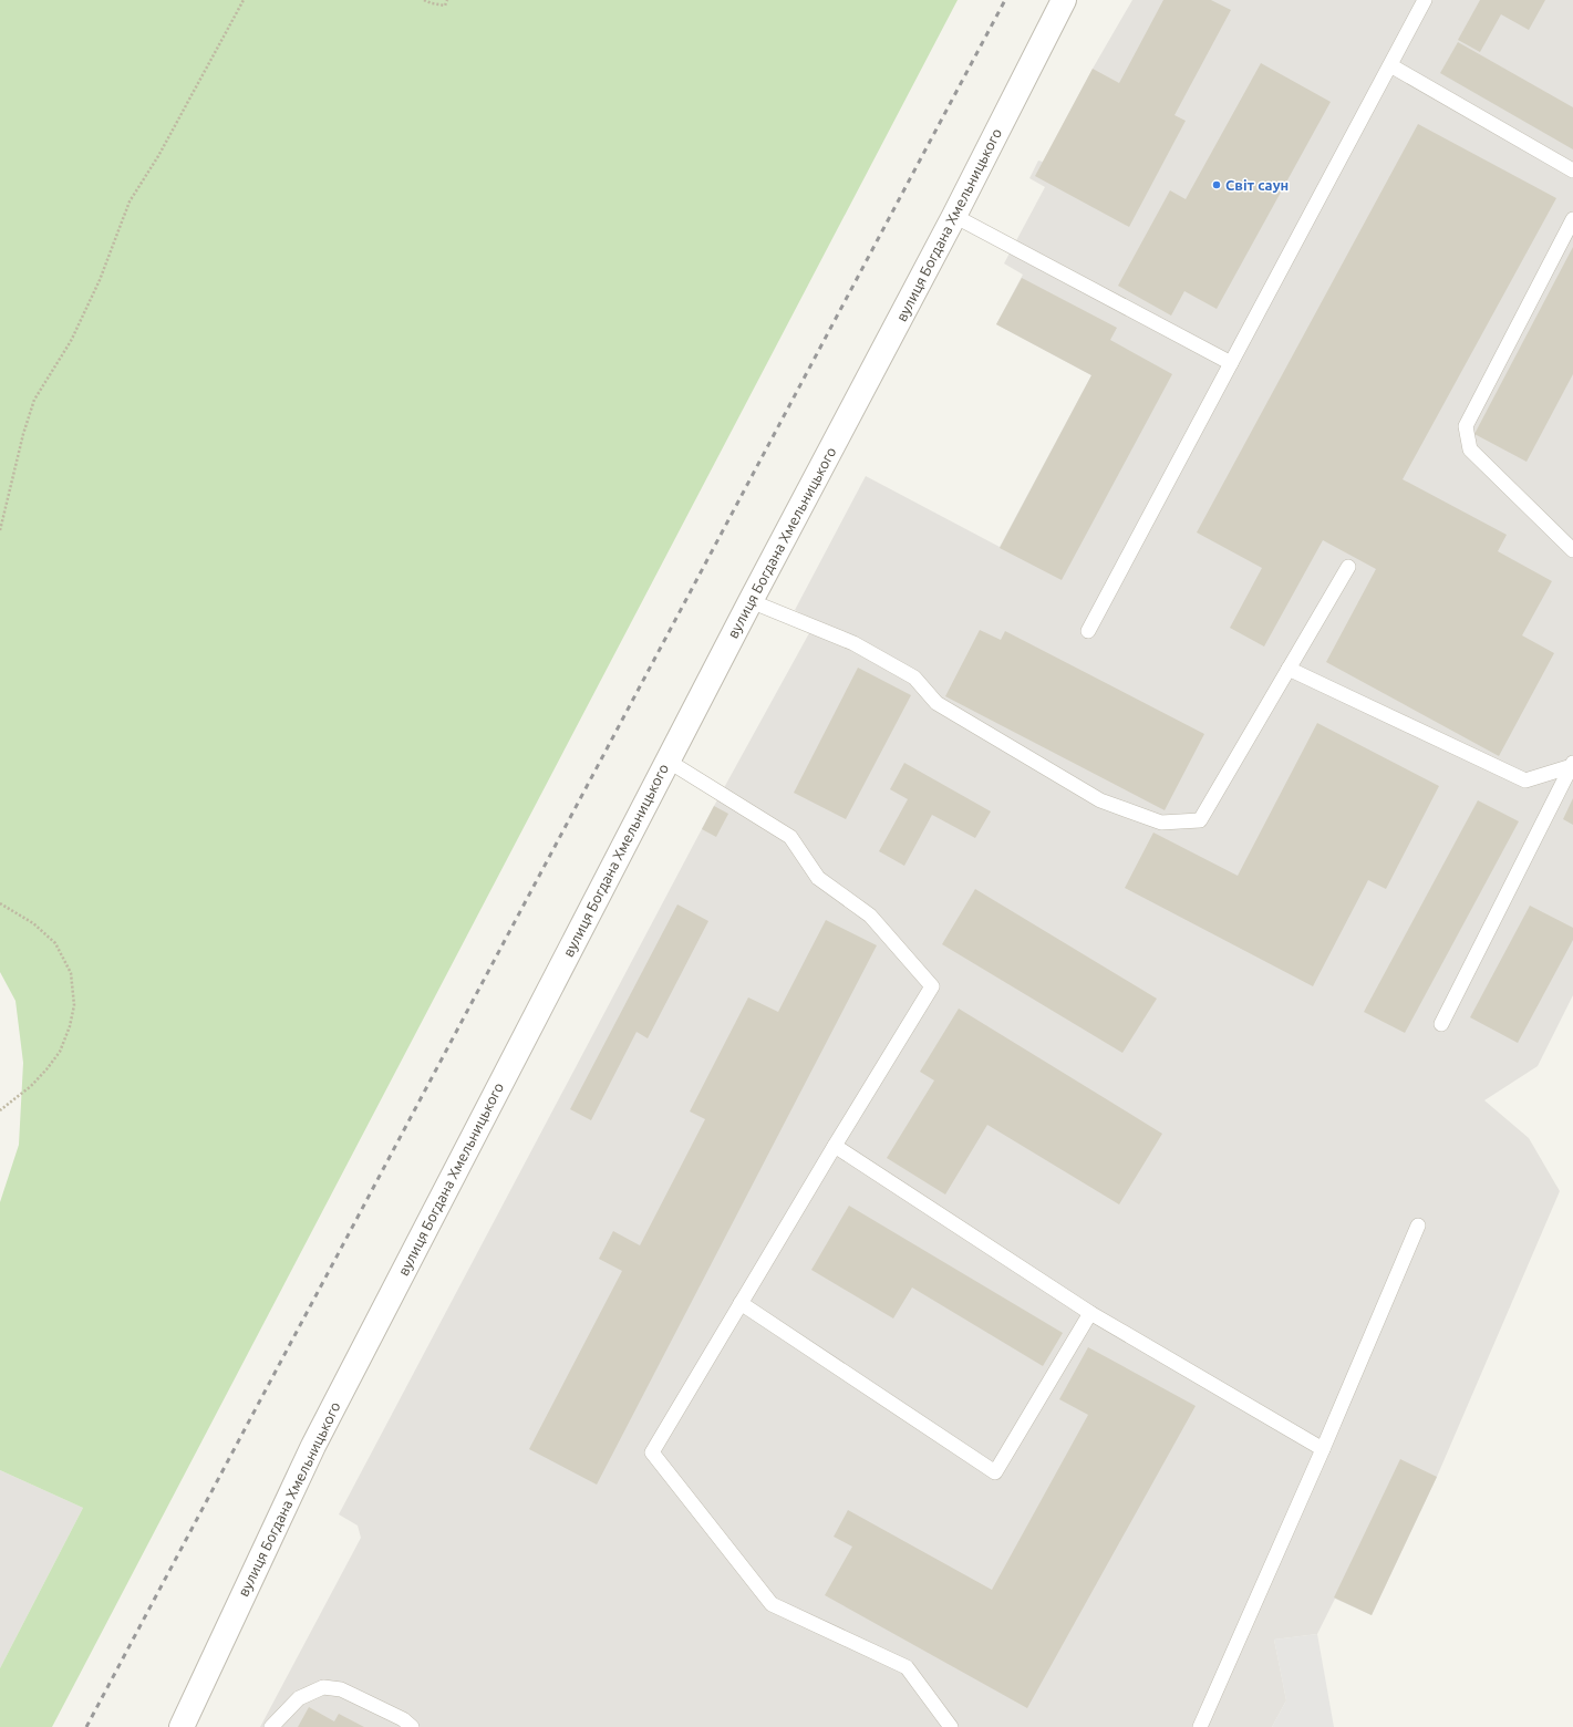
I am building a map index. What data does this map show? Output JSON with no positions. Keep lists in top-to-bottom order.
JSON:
{
  "streets": {
    "street": ["вулиця Богдана Хмельницького"]
  },
  "places": ["Світ саун"]
}
